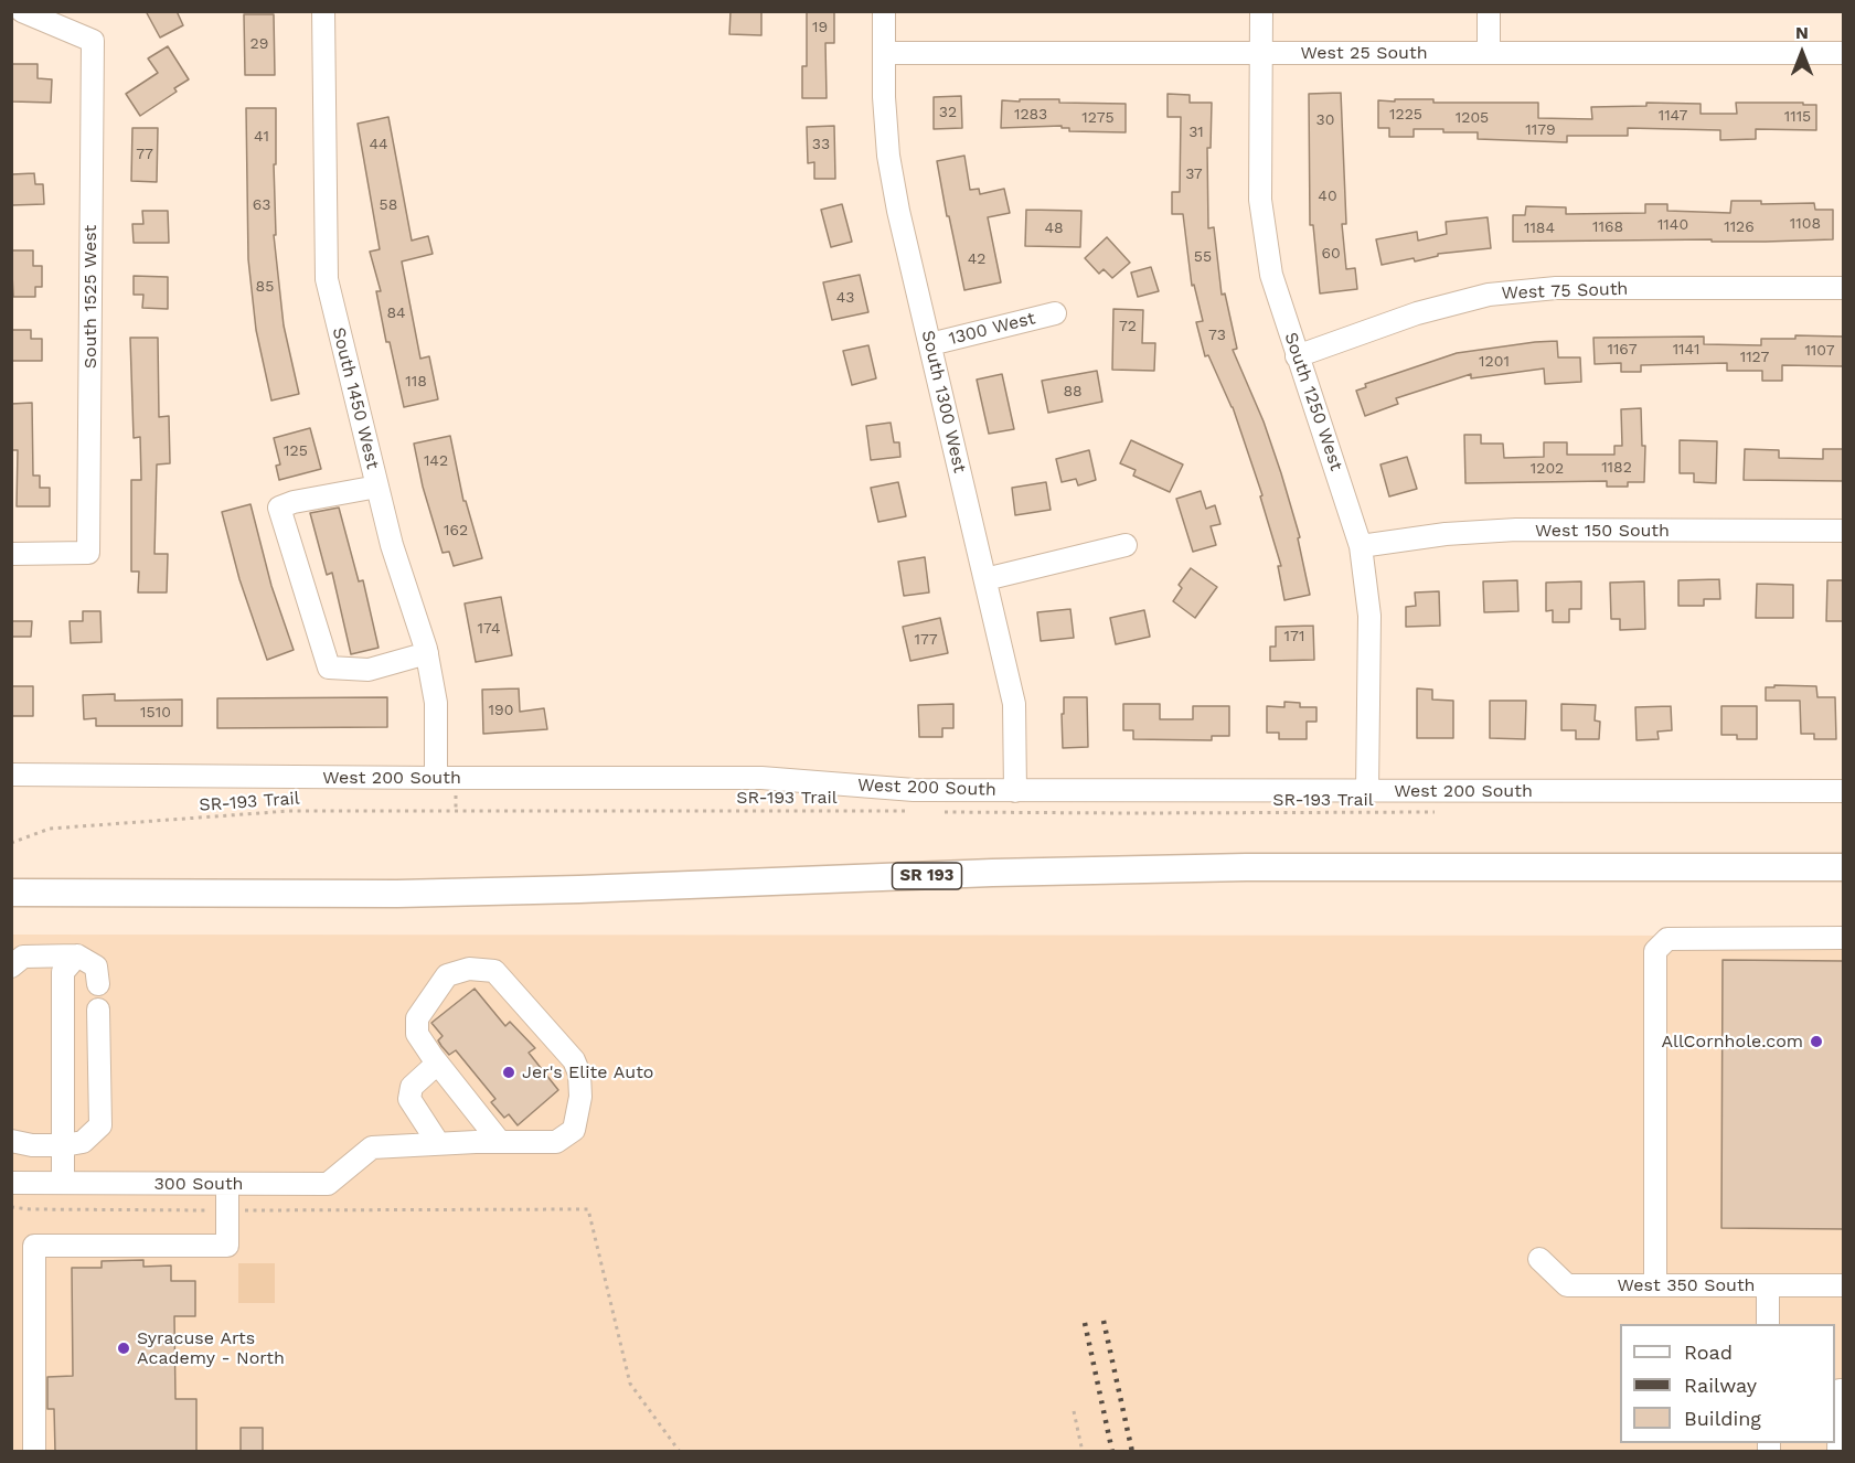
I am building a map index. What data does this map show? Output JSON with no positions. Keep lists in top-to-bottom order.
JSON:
{
  "streets": {
    "main road": ["SR 193"],
    "street": [
      "West 25 South",
      "West 75 South",
      "South 1525 West",
      "1300 West",
      "South 1450 West",
      "South 1300 West",
      "South 1250 West",
      "West 150 South",
      "West 200 South",
      "300 South",
      "West 350 South"
    ],
    "path": ["SR-193 Trail"]
  },
  "crossings": [
    ["West 25 South", "South 1300 West"],
    ["West 25 South", "South 1250 West"],
    ["West 75 South", "South 1250 West"],
    ["1300 West", "South 1300 West"],
    ["South 1450 West", "West 200 South"],
    ["South 1300 West", "West 200 South"],
    ["South 1250 West", "West 150 South"],
    ["South 1250 West", "West 200 South"]
  ],
  "places": ["AllCornhole.com", "Jer's Elite Auto", "Syracuse Arts Academy - North"],
  "house_numbers": [
    "19",
    "29",
    "32",
    "1283",
    "1225",
    "1147",
    "1115",
    "1275",
    "1205",
    "30",
    "1179",
    "31",
    "41",
    "44",
    "33",
    "77",
    "37",
    "40",
    "63",
    "58",
    "1108",
    "1140",
    "1168",
    "1126",
    "48",
    "1184",
    "60",
    "55",
    "42",
    "85",
    "43",
    "84",
    "72",
    "73",
    "1167",
    "1141",
    "1107",
    "1127",
    "1201",
    "118",
    "88",
    "125",
    "142",
    "1182",
    "1202",
    "162",
    "174",
    "171",
    "177",
    "190",
    "1510"
  ],
  "legend": ["Road", "Railway", "Building"],
  "north": "top"
}
